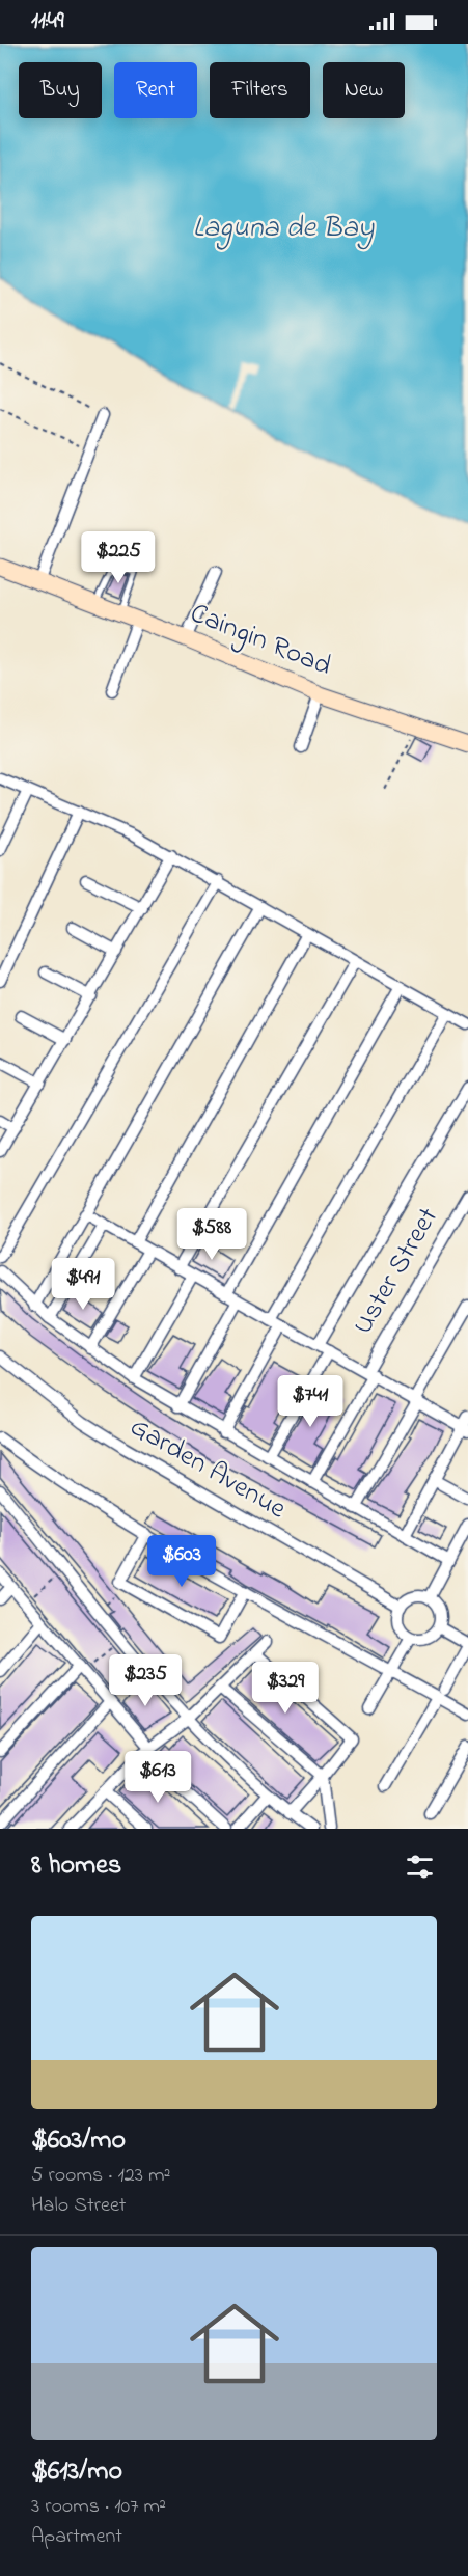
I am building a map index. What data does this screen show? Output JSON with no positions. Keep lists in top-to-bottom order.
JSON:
{
  "streets": {
    "street": ["Caingin Road", "Uster Street", "Garden Avenue"]
  },
  "water": ["Laguna de Bay"],
  "page": {
    "status": "11:49",
    "chip": [
      "Buy",
      "Rent",
      "Filters",
      "New"
    ],
    "price": [
      "$225",
      "$588",
      "$491",
      "$741",
      "$603",
      "$235",
      "$329",
      "$613"
    ],
    "heading": "8 homes",
    "list": [
      {
        "name": "$603/mo",
        "note": "5 rooms · 123 m² · Halo Street"
      },
      {
        "name": "$613/mo",
        "note": "3 rooms · 107 m² · Apartment"
      }
    ]
  }
}
